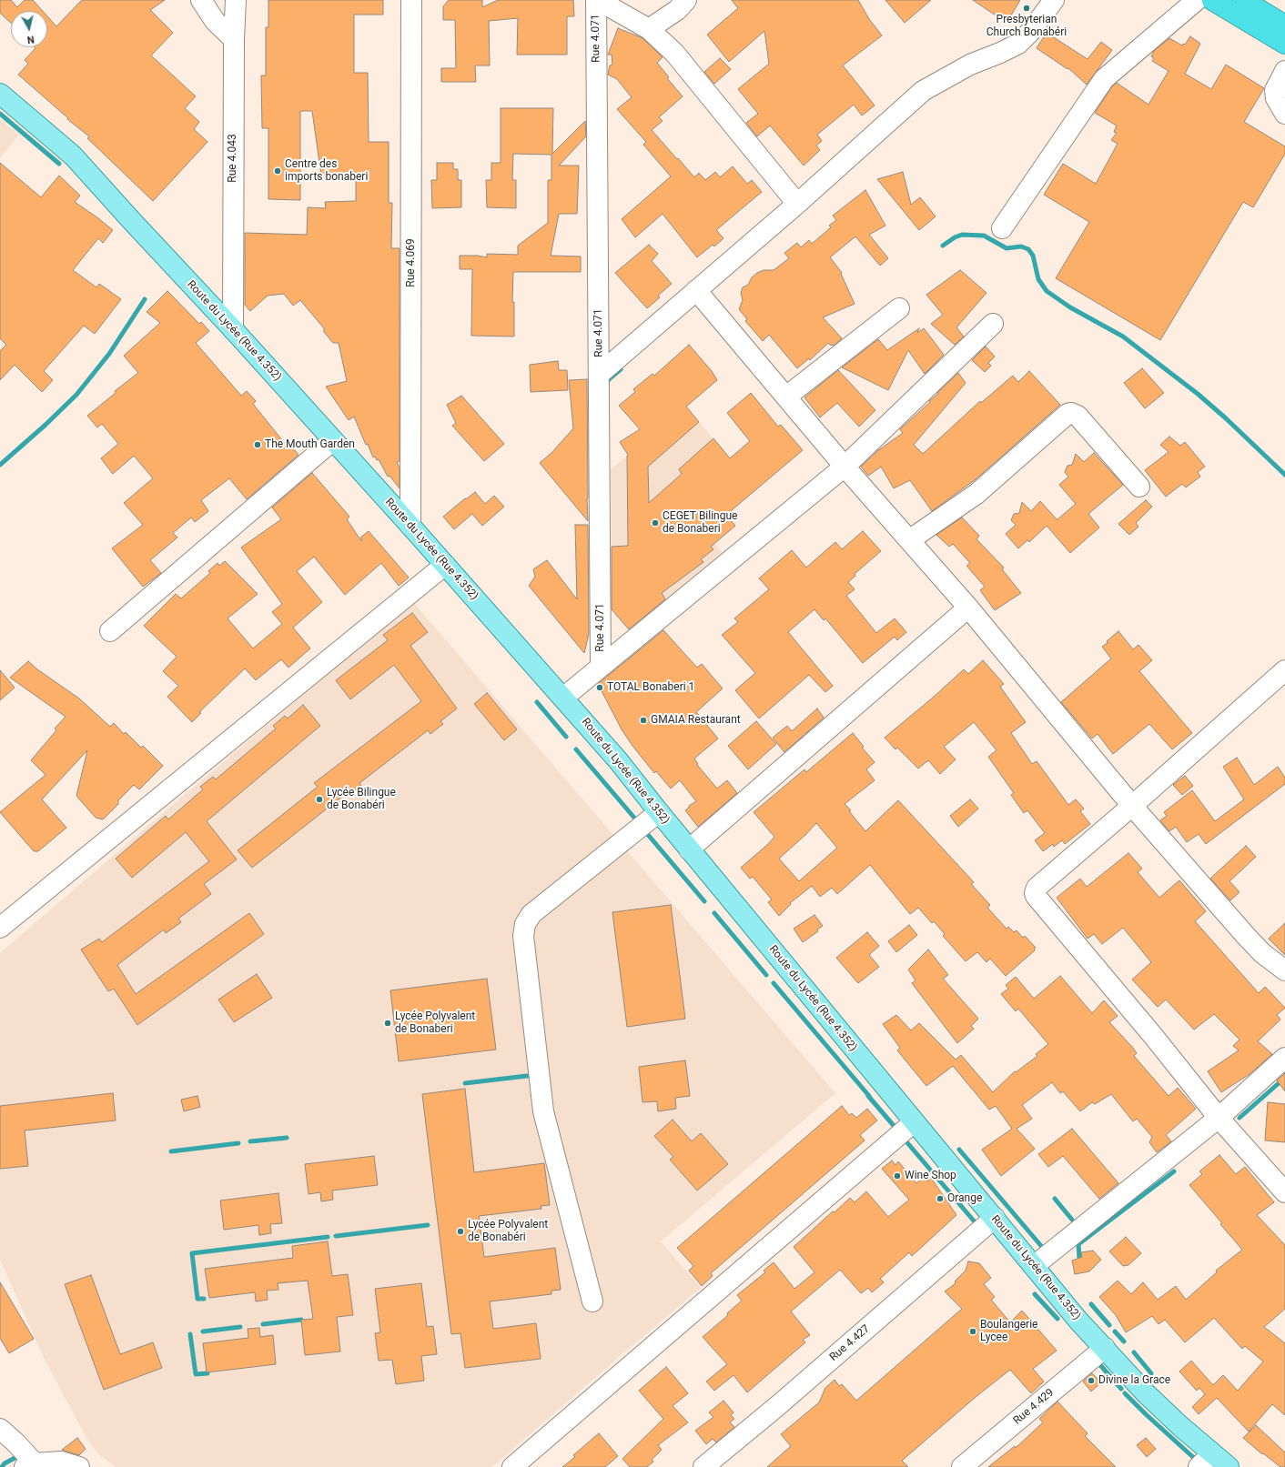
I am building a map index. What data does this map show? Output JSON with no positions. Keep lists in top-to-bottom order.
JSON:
{
  "streets": {
    "main road": ["Route du Lycée (Rue 4.352)"],
    "street": [
      "Rue 4.071",
      "Rue 4.043",
      "Rue 4.069",
      "Rue 4.427",
      "Rue 4.429"
    ]
  },
  "crossings": [
    ["Rue 4.043", "Route du Lycée (Rue 4.352)"],
    ["Rue 4.069", "Route du Lycée (Rue 4.352)"],
    ["Route du Lycée (Rue 4.352)", "Rue 4.427"],
    ["Route du Lycée (Rue 4.352)", "Rue 4.429"]
  ],
  "places": [
    "Presbyterian Church Bonabéri",
    "Centre des imports bonaberi",
    "The Mouth Garden",
    "CEGET Bilingue de Bonaberi",
    "TOTAL Bonaberi 1",
    "GMAIA Restaurant",
    "Lycée Bilingue de Bonabéri",
    "Lycée Polyvalent de Bonaberi",
    "Wine Shop",
    "Orange",
    "Lycée Polyvalent de Bonabéri",
    "Boulangerie Lycee",
    "Divine la Grace"
  ],
  "north": "bottom"
}
